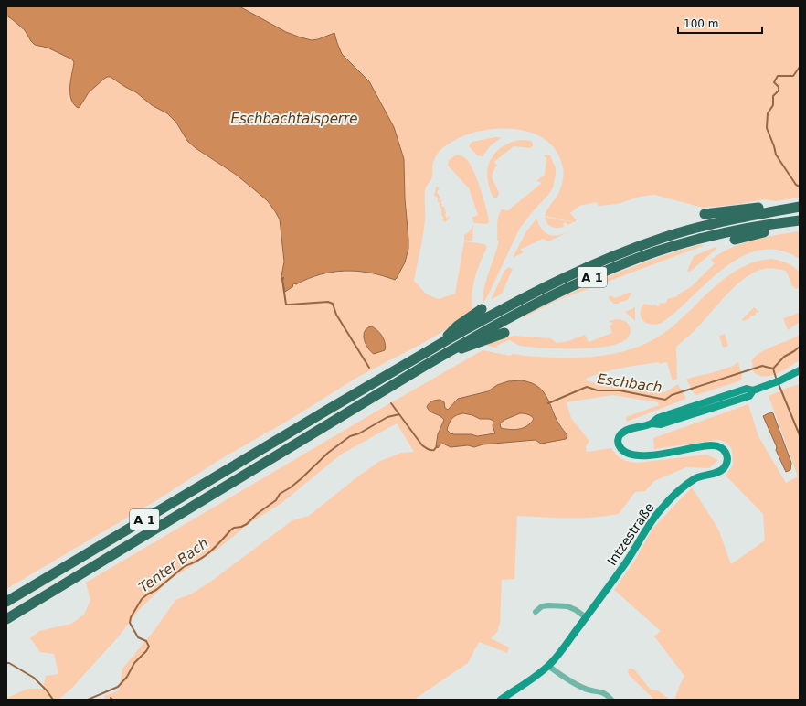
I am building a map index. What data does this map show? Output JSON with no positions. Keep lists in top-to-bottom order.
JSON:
{
  "streets": {
    "highway": ["A 1"],
    "main road": ["Intzestraße"]
  },
  "water": ["Eschbachtalsperre", "Eschbach", "Tenter Bach"],
  "scale_bar": "100 m"
}
